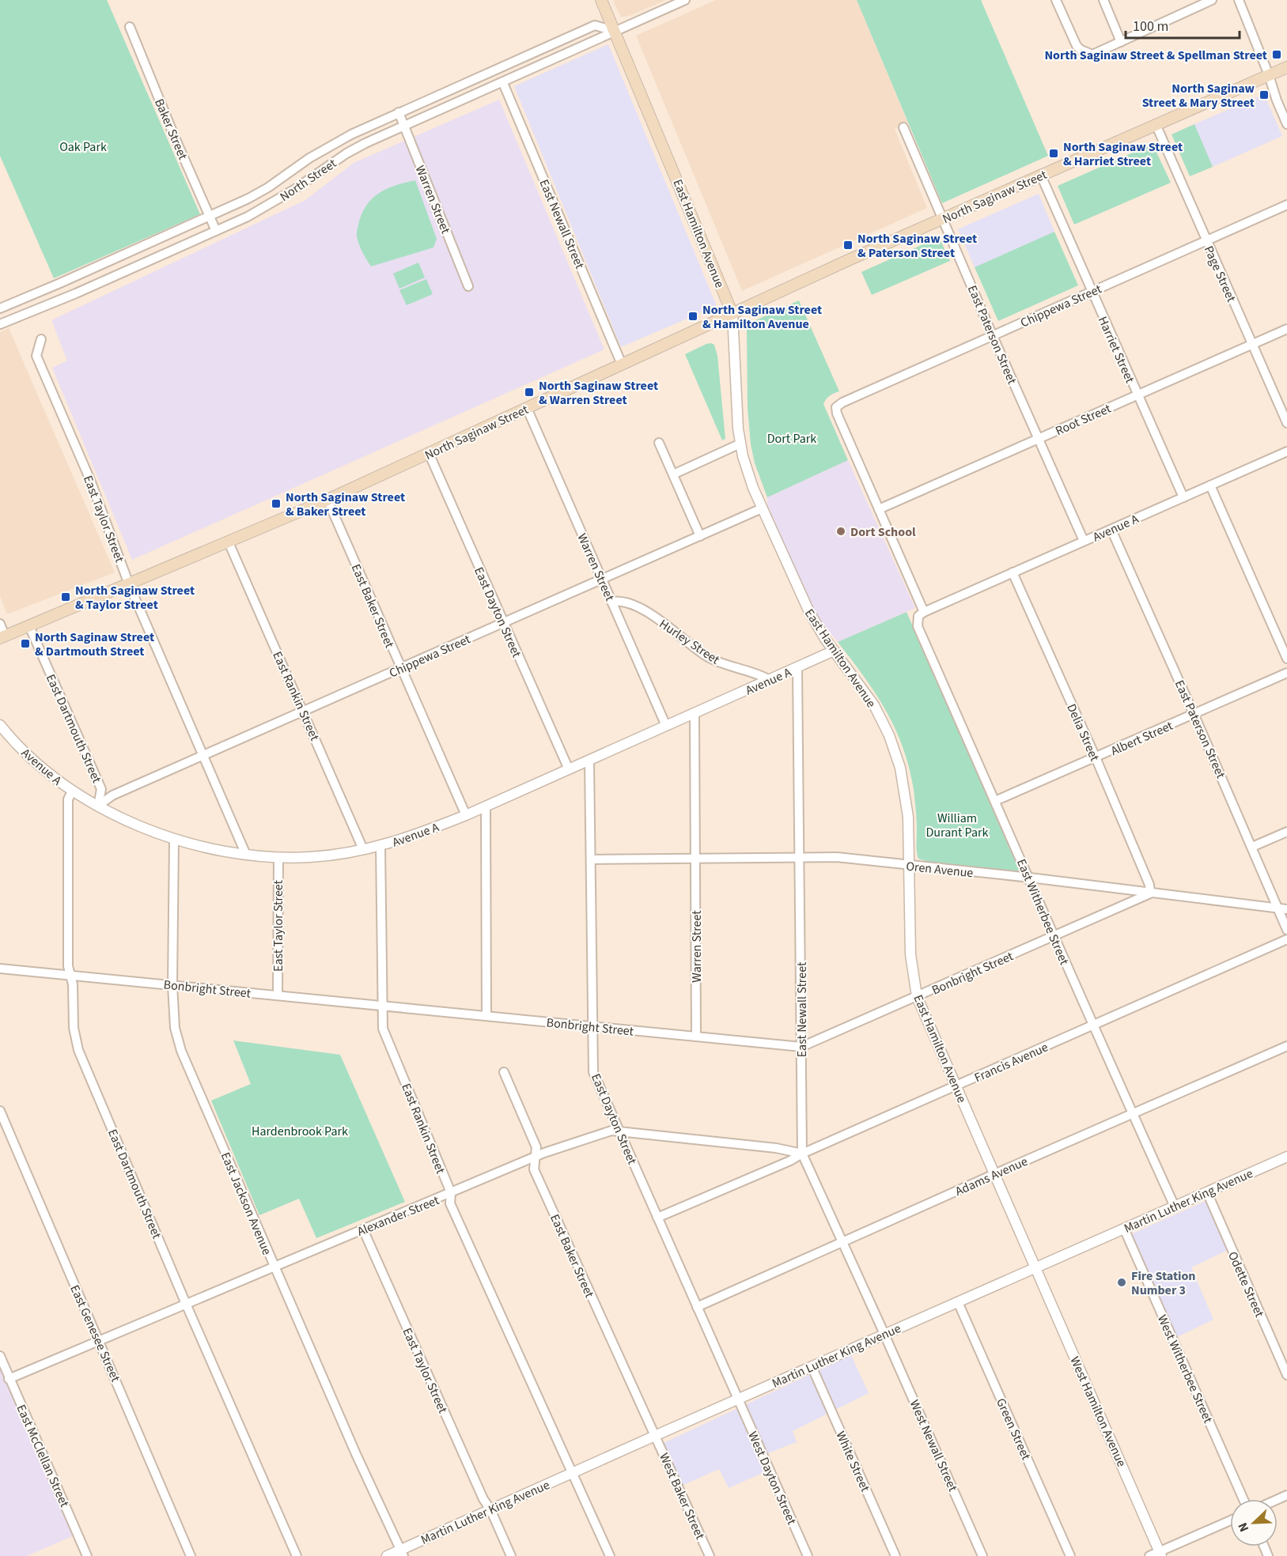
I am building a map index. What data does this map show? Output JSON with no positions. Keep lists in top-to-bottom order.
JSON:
{
  "streets": {
    "main road": ["North Saginaw Street", "East Hamilton Avenue"],
    "street": [
      "Baker Street",
      "North Street",
      "Warren Street",
      "East Newall Street",
      "Page Street",
      "Chippewa Street",
      "East Paterson Street",
      "Harriet Street",
      "Root Street",
      "East Taylor Street",
      "Avenue A",
      "East Baker Street",
      "East Dayton Street",
      "Hurley Street",
      "East Rankin Street",
      "East Dartmouth Street",
      "Delia Street",
      "Albert Street",
      "Oren Avenue",
      "East Witherbee Street",
      "Bonbright Street",
      "Francis Avenue",
      "Adams Avenue",
      "Martin Luther King Avenue",
      "East Jackson Avenue",
      "Alexander Street",
      "Odette Street",
      "East Genesee Street",
      "West Witherbee Street",
      "West Hamilton Avenue",
      "Green Street",
      "West Newall Street",
      "East McClellan Street",
      "White Street",
      "West Dayton Street",
      "West Baker Street"
    ]
  },
  "crossings": [
    ["Baker Street", "North Street"],
    ["North Street", "Warren Street"],
    ["North Street", "East Newall Street"],
    ["North Street", "East Hamilton Avenue"],
    ["North Saginaw Street", "Warren Street"],
    ["North Saginaw Street", "East Newall Street"],
    ["North Saginaw Street", "East Hamilton Avenue"],
    ["North Saginaw Street", "Page Street"],
    ["North Saginaw Street", "East Paterson Street"],
    ["North Saginaw Street", "Harriet Street"],
    ["North Saginaw Street", "East Taylor Street"],
    ["North Saginaw Street", "East Baker Street"],
    ["North Saginaw Street", "East Dayton Street"],
    ["North Saginaw Street", "East Rankin Street"],
    ["North Saginaw Street", "East Dartmouth Street"],
    ["Warren Street", "Chippewa Street"],
    ["Warren Street", "Avenue A"],
    ["Warren Street", "Hurley Street"],
    ["Warren Street", "Oren Avenue"],
    ["Warren Street", "Bonbright Street"],
    ["East Newall Street", "Avenue A"],
    ["East Newall Street", "Oren Avenue"],
    ["East Newall Street", "Bonbright Street"],
    ["East Newall Street", "Francis Avenue"],
    ["East Newall Street", "Adams Avenue"],
    ["East Newall Street", "Martin Luther King Avenue"],
    ["East Newall Street", "Alexander Street"],
    ["East Newall Street", "West Newall Street"],
    ["East Hamilton Avenue", "Chippewa Street"],
    ["East Hamilton Avenue", "Avenue A"],
    ["East Hamilton Avenue", "Oren Avenue"],
    ["East Hamilton Avenue", "Bonbright Street"],
    ["East Hamilton Avenue", "Francis Avenue"],
    ["East Hamilton Avenue", "Adams Avenue"],
    ["East Hamilton Avenue", "Martin Luther King Avenue"],
    ["East Hamilton Avenue", "West Hamilton Avenue"],
    ["Page Street", "Chippewa Street"],
    ["Page Street", "Root Street"],
    ["Chippewa Street", "East Paterson Street"],
    ["Chippewa Street", "Harriet Street"],
    ["Chippewa Street", "East Taylor Street"],
    ["Chippewa Street", "Avenue A"],
    ["Chippewa Street", "East Baker Street"],
    ["Chippewa Street", "East Dayton Street"],
    ["Chippewa Street", "East Rankin Street"],
    ["Chippewa Street", "East Dartmouth Street"],
    ["Chippewa Street", "East Witherbee Street"],
    ["East Paterson Street", "Root Street"],
    ["East Paterson Street", "Avenue A"],
    ["East Paterson Street", "Albert Street"],
    ["East Paterson Street", "Oren Avenue"],
    ["Harriet Street", "Root Street"],
    ["Harriet Street", "Avenue A"],
    ["Root Street", "East Witherbee Street"],
    ["East Taylor Street", "Avenue A"],
    ["East Taylor Street", "Bonbright Street"],
    ["East Taylor Street", "Martin Luther King Avenue"],
    ["East Taylor Street", "Alexander Street"],
    ["Avenue A", "East Baker Street"],
    ["Avenue A", "East Dayton Street"],
    ["Avenue A", "Hurley Street"],
    ["Avenue A", "East Rankin Street"],
    ["Avenue A", "East Dartmouth Street"],
    ["Avenue A", "Delia Street"],
    ["Avenue A", "East Witherbee Street"],
    ["Avenue A", "East Jackson Avenue"],
    ["East Baker Street", "Martin Luther King Avenue"],
    ["East Baker Street", "Alexander Street"],
    ["East Baker Street", "West Baker Street"],
    ["East Dayton Street", "Oren Avenue"],
    ["East Dayton Street", "Bonbright Street"],
    ["East Dayton Street", "Francis Avenue"],
    ["East Dayton Street", "Adams Avenue"],
    ["East Dayton Street", "Martin Luther King Avenue"],
    ["East Dayton Street", "Alexander Street"],
    ["East Dayton Street", "West Dayton Street"],
    ["East Rankin Street", "Bonbright Street"],
    ["East Rankin Street", "Martin Luther King Avenue"],
    ["East Rankin Street", "Alexander Street"],
    ["East Dartmouth Street", "Bonbright Street"],
    ["East Dartmouth Street", "Alexander Street"],
    ["Delia Street", "Albert Street"],
    ["Delia Street", "Oren Avenue"],
    ["Delia Street", "Bonbright Street"],
    ["Albert Street", "East Witherbee Street"],
    ["Oren Avenue", "East Witherbee Street"],
    ["Oren Avenue", "Bonbright Street"],
    ["East Witherbee Street", "Bonbright Street"],
    ["East Witherbee Street", "Francis Avenue"],
    ["East Witherbee Street", "Adams Avenue"],
    ["East Witherbee Street", "Martin Luther King Avenue"],
    ["Bonbright Street", "East Jackson Avenue"],
    ["Francis Avenue", "Alexander Street"],
    ["Martin Luther King Avenue", "East Jackson Avenue"],
    ["Martin Luther King Avenue", "Odette Street"],
    ["Martin Luther King Avenue", "West Witherbee Street"],
    ["Martin Luther King Avenue", "West Hamilton Avenue"],
    ["Martin Luther King Avenue", "Green Street"],
    ["Martin Luther King Avenue", "West Newall Street"],
    ["Martin Luther King Avenue", "White Street"],
    ["Martin Luther King Avenue", "West Dayton Street"],
    ["Martin Luther King Avenue", "West Baker Street"],
    ["East Jackson Avenue", "Alexander Street"],
    ["Alexander Street", "East Genesee Street"],
    ["Alexander Street", "East McClellan Street"]
  ],
  "parks": [
    "Oak Park",
    "Dort Park",
    "William Durant Park",
    "Hardenbrook Park"
  ],
  "places": {
    "transit": [
      "North Saginaw Street & Spellman Street",
      "North Saginaw Street & Mary Street",
      "North Saginaw Street & Harriet Street",
      "North Saginaw Street & Paterson Street",
      "North Saginaw Street & Hamilton Avenue",
      "North Saginaw Street & Warren Street",
      "North Saginaw Street & Baker Street",
      "North Saginaw Street & Taylor Street",
      "North Saginaw Street & Dartmouth Street"
    ],
    "other": ["Dort School", "Fire Station Number 3"]
  },
  "scale_bar": "100 m",
  "north": "bottom left"
}
